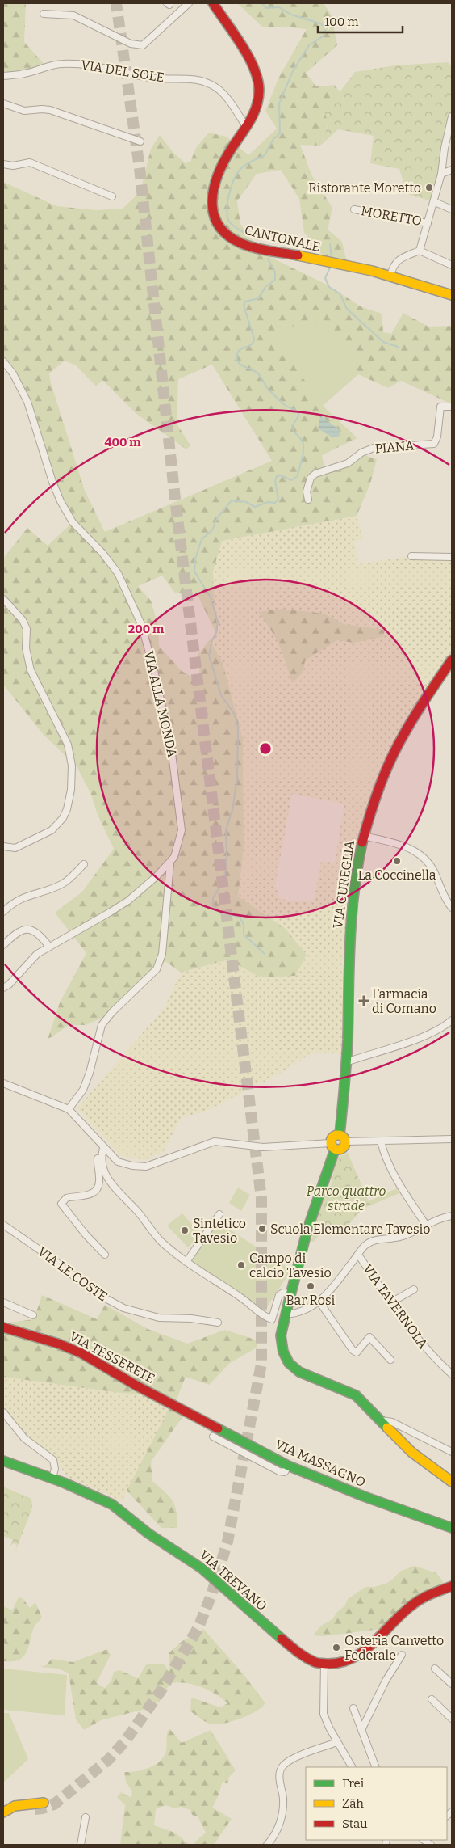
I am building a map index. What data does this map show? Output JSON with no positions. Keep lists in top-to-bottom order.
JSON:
{
  "streets": {
    "main road": [
      "CANTONALE",
      "VIA CUREGLIA",
      "VIA TESSERETE",
      "VIA MASSAGNO",
      "VIA TREVANO"
    ],
    "street": [
      "VIA DEL SOLE",
      "MORETTO",
      "PIANA",
      "VIA ALLA MONDA",
      "VIA LE COSTE",
      "VIA TAVERNOLA"
    ]
  },
  "crossings": [
    ["VIA DEL SOLE", "CANTONALE"],
    ["VIA TESSERETE", "VIA MASSAGNO"]
  ],
  "parks": ["Parco quattro strade"],
  "places": {
    "other": [
      "Ristorante Moretto",
      "La Coccinella",
      "Scuola Elementare Tavesio",
      "Sintetico Tavesio",
      "Campo di calcio Tavesio",
      "Bar Rosi",
      "Osteria Canvetto Federale"
    ],
    "health": ["Farmacia di Comano"]
  },
  "legend": ["Frei", "Zäh", "Stau"],
  "scale_bar": "100 m",
  "rings": ["400 m", "200 m"]
}
